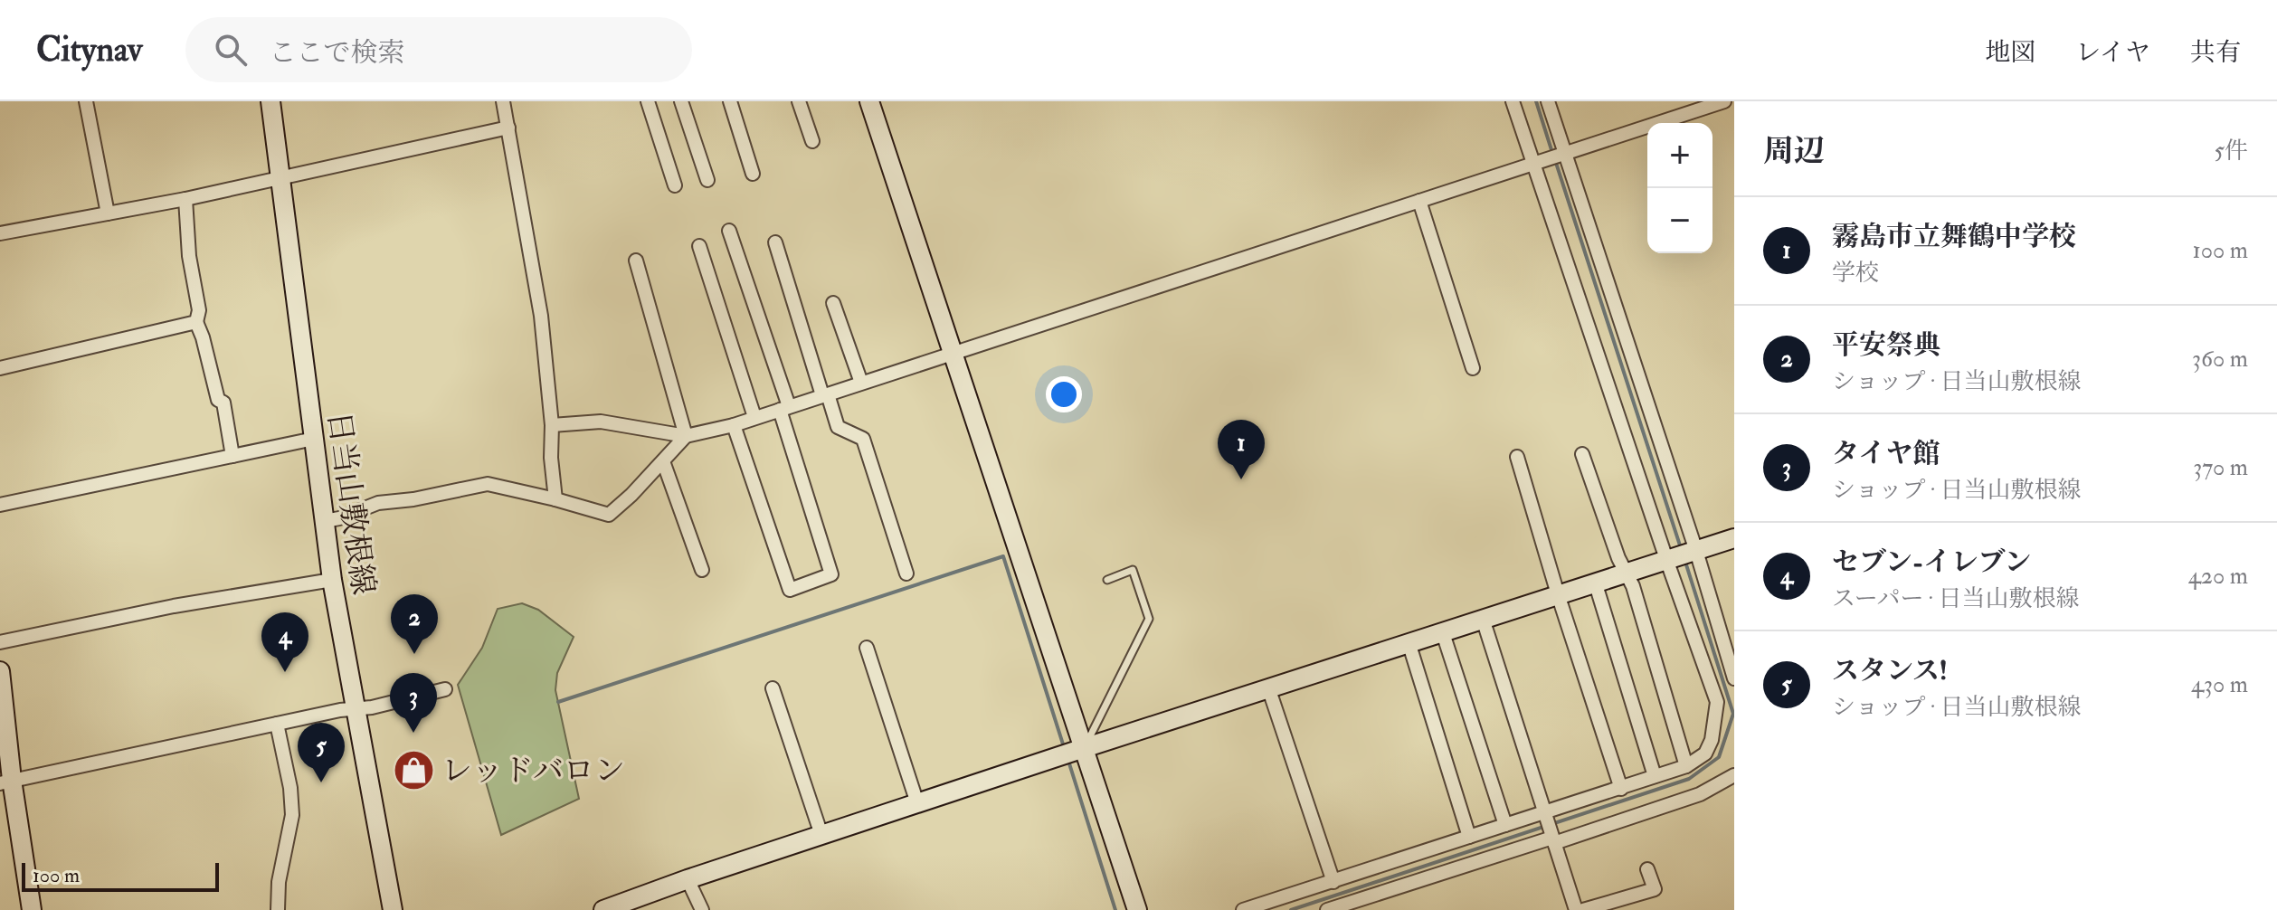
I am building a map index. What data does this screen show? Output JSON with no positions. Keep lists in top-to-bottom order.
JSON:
{
  "streets": {
    "street": ["日当山敷根線"]
  },
  "places": {
    "shop": ["レッドバロン"]
  },
  "scale_bar": "100 m",
  "page": {
    "header": "Citynav",
    "search": "ここで検索",
    "nav": ["地図", "レイヤ", "共有"],
    "heading": ["周辺", "5件"],
    "map_buttons": ["+", "−"],
    "list": [
      {
        "mark": "1",
        "name": "霧島市立舞鶴中学校",
        "note": "学校",
        "value": "100 m"
      },
      {
        "mark": "2",
        "name": "平安祭典",
        "note": "ショップ · 日当山敷根線",
        "value": "360 m"
      },
      {
        "mark": "3",
        "name": "タイヤ館",
        "note": "ショップ · 日当山敷根線",
        "value": "370 m"
      },
      {
        "mark": "4",
        "name": "セブン-イレブン",
        "note": "スーパー · 日当山敷根線",
        "value": "420 m"
      },
      {
        "mark": "5",
        "name": "スタンス!",
        "note": "ショップ · 日当山敷根線",
        "value": "430 m"
      }
    ],
    "pins": [
      "1",
      "2",
      "4",
      "3",
      "5"
    ],
    "scale": "100 m"
  }
}
